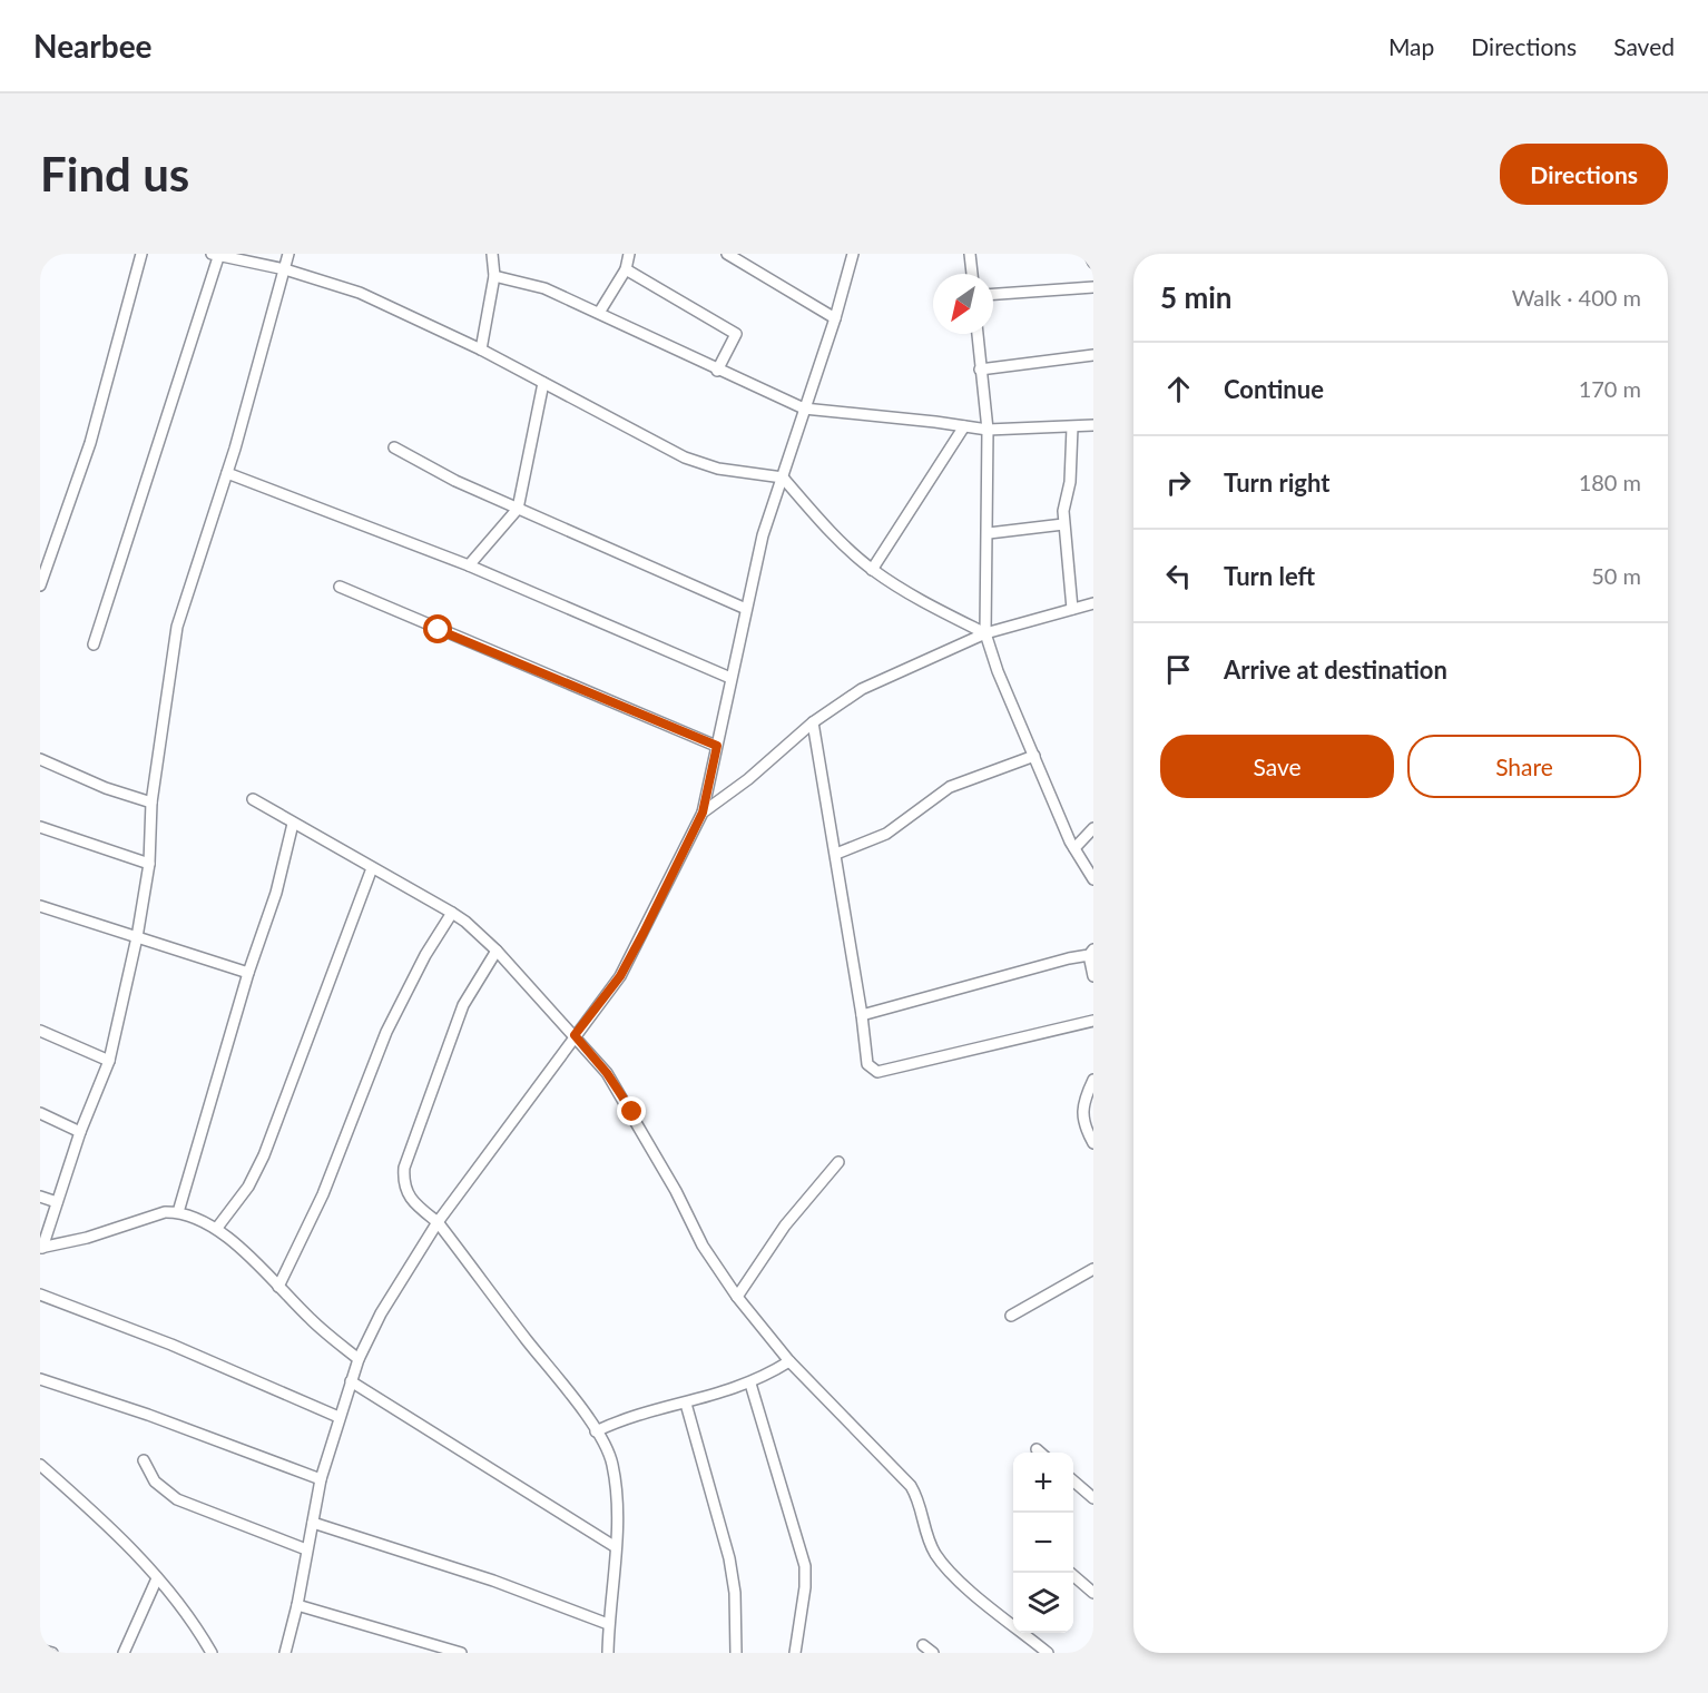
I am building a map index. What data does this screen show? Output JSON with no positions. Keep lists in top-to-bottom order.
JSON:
{
  "north": "bottom left",
  "page": {
    "header": "Nearbee",
    "nav": ["Map", "Directions", "Saved"],
    "buttons": [
      "Directions",
      ["Save", "Share"]
    ],
    "title": "Find us",
    "heading": ["5 min", "Walk · 400 m"],
    "list": [
      ["Continue", "170 m"],
      ["Turn right", "180 m"],
      ["Turn left", "50 m"],
      "Arrive at destination"
    ],
    "map_buttons": ["+", "−"]
  }
}
